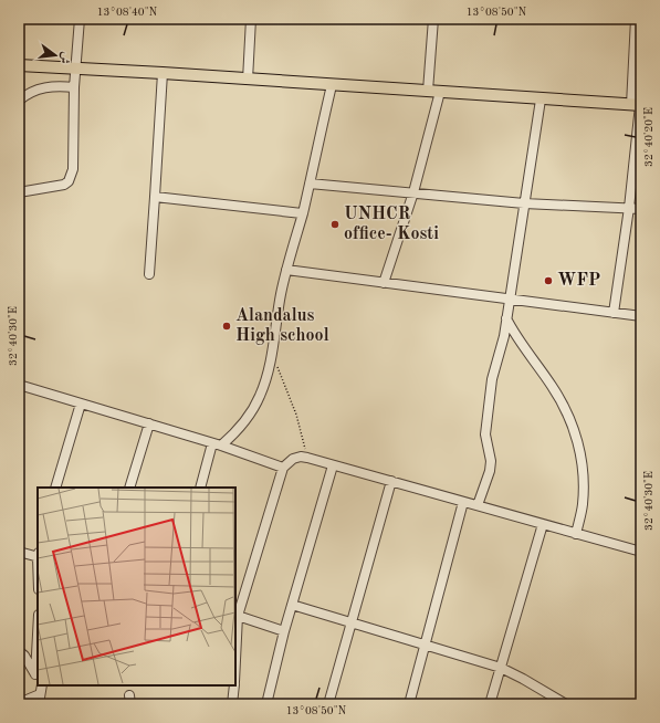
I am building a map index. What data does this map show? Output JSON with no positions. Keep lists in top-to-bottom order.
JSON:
{
  "places": ["UNHCR office- Kosti", "WFP", "Alandalus High school"],
  "north": "right",
  "coordinates": [
    "13°08'40\"N",
    "13°08'50\"N",
    "32°40'20\"E",
    "32°40'30\"E"
  ]
}
